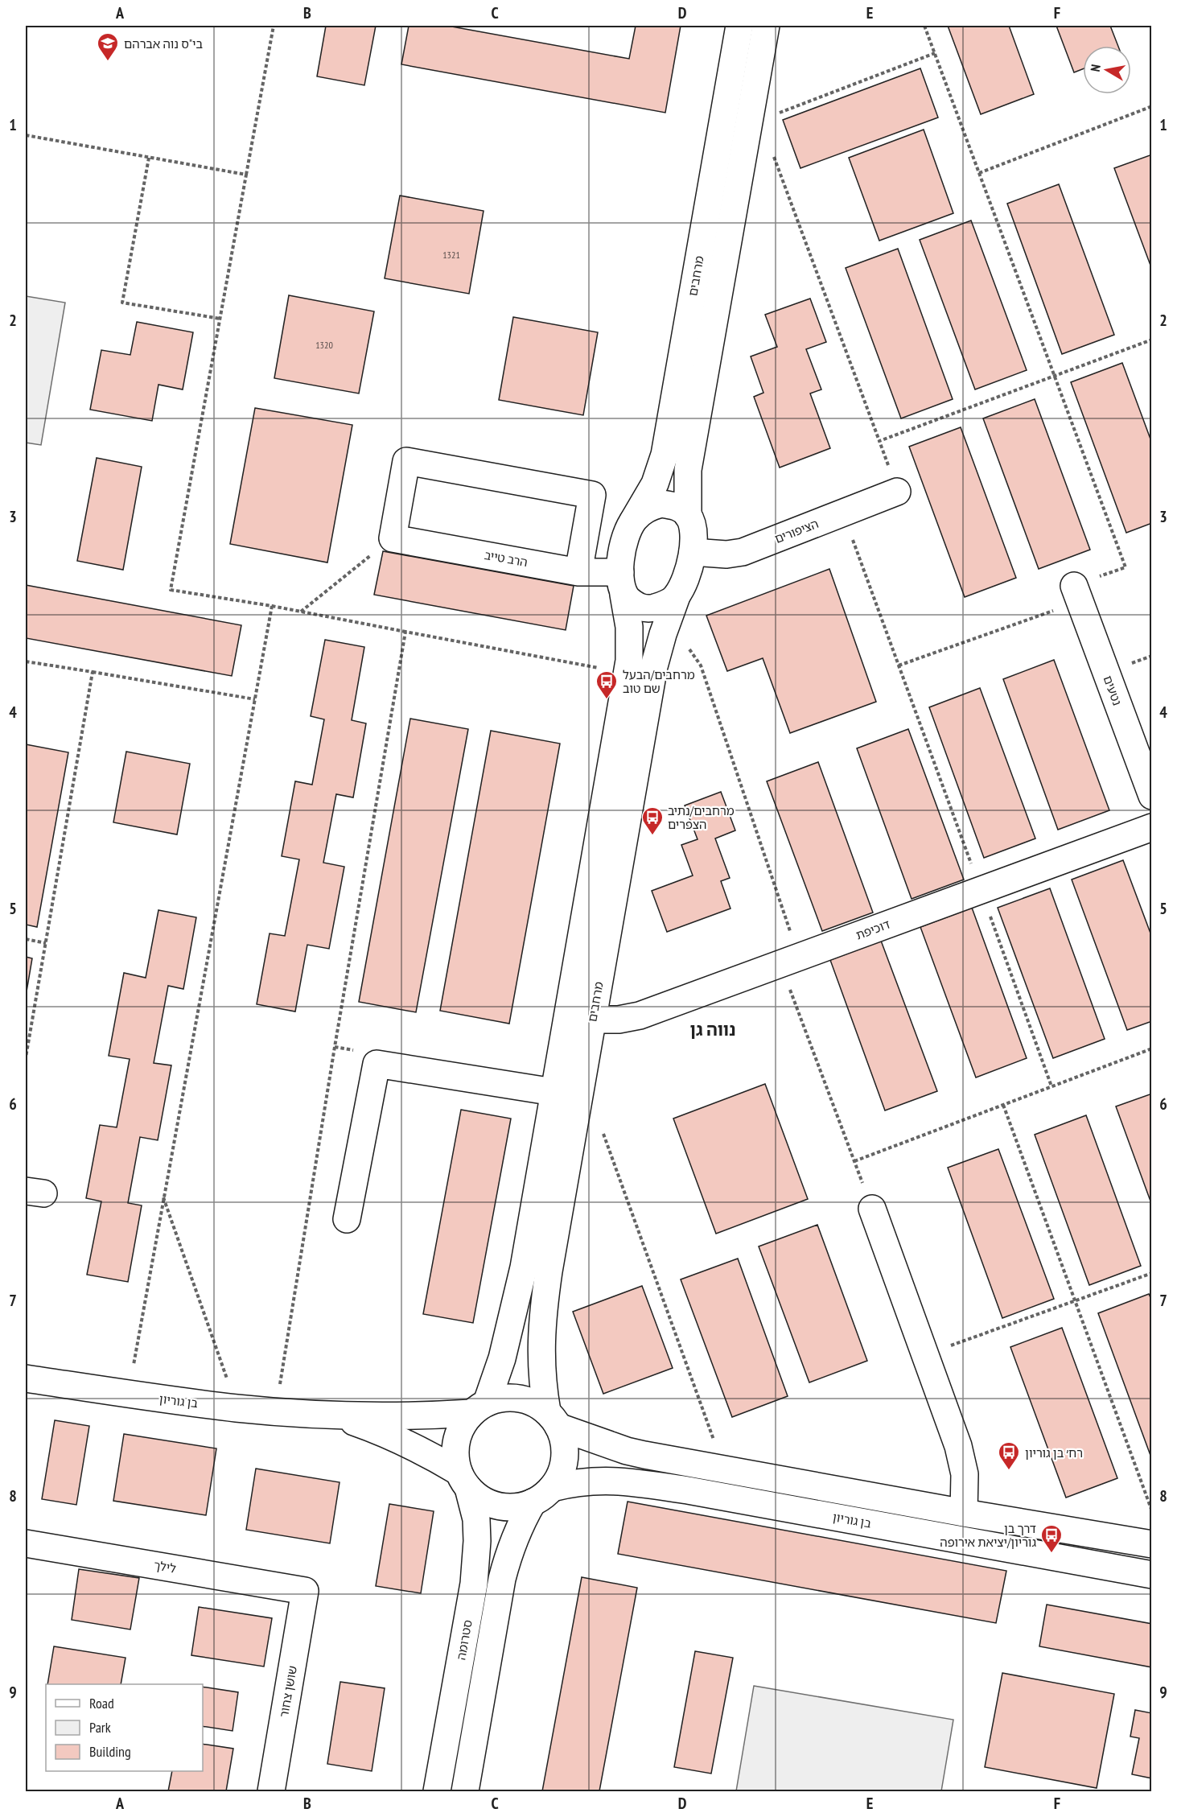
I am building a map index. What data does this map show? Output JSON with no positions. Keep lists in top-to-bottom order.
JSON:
{
  "streets": {
    "street": [
      "מרחבים",
      "הציפורים",
      "הרב טייב",
      "נטעים",
      "דוכיפת",
      "בן גוריון",
      "לילך",
      "סטרומה",
      "שושן צחור"
    ]
  },
  "crossings": [
    ["מרחבים", "הציפורים"],
    ["מרחבים", "הרב טייב"],
    ["מרחבים", "דוכיפת"],
    ["מרחבים", "בן גוריון"],
    ["מרחבים", "סטרומה"],
    ["הציפורים", "הרב טייב"],
    ["בן גוריון", "סטרומה"],
    ["לילך", "שושן צחור"]
  ],
  "districts": ["נווה גן"],
  "places": {
    "school or university": ["בי\"ס נוה אברהם"],
    "bus stop": [
      "מרחבים/הבעל שם טוב",
      "מרחבים/נתיב הצפרים",
      "רח׳ בן גוריון",
      "דרך בן גוריון/יציאת אירופה"
    ]
  },
  "house_numbers": ["1321", "1320"],
  "legend": ["Road", "Park", "Building"],
  "north": "left",
  "grid": {
    "columns": [
      "A",
      "B",
      "C",
      "D",
      "E",
      "F"
    ],
    "rows": [
      "1",
      "2",
      "3",
      "4",
      "5",
      "6",
      "7",
      "8",
      "9"
    ]
  }
}
